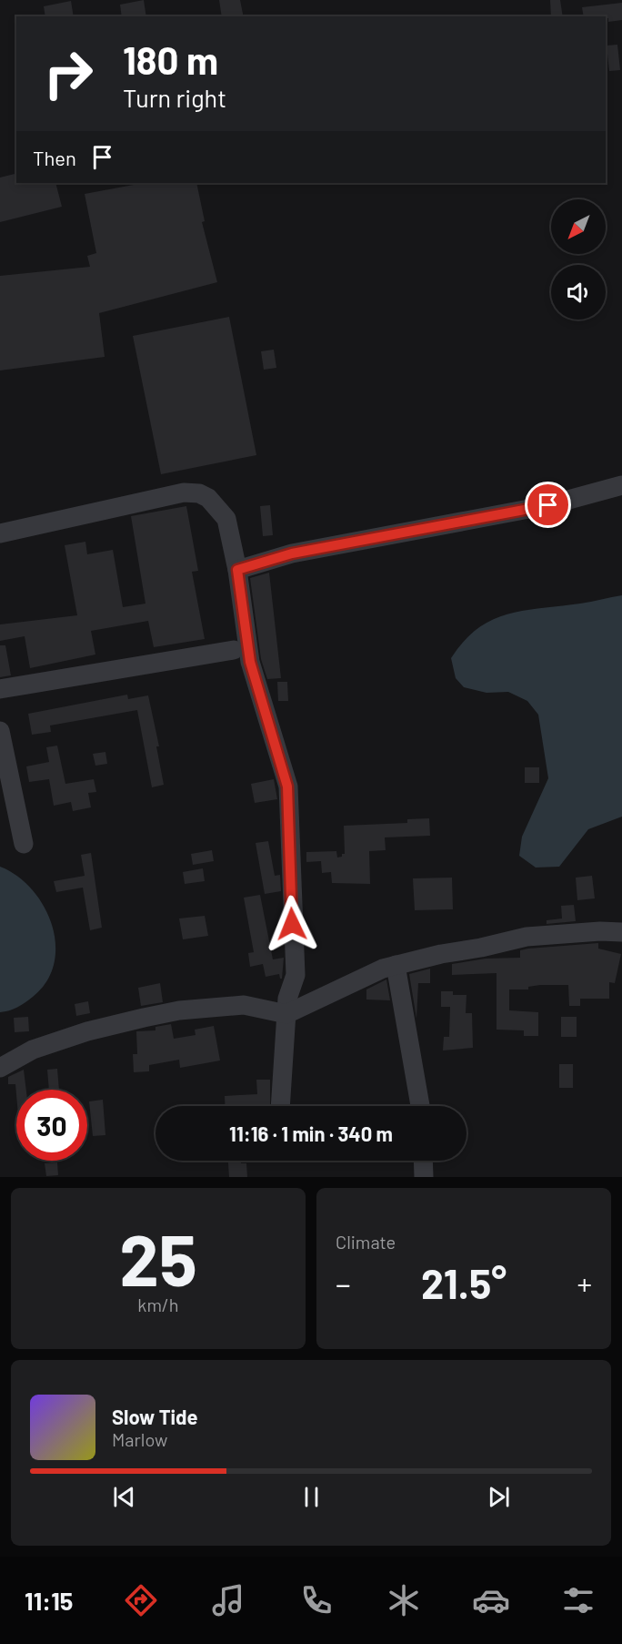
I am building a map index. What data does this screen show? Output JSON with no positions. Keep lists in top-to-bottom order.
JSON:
{
  "north": "bottom left",
  "page": {
    "turn": ["180 m", "Turn right"],
    "then": "Then",
    "limit": "30",
    "trip": "11:16 · 1 min · 340 m",
    "tile": [
      ["25", "km/h"],
      "Climate"
    ],
    "heat": ["−", "21.5°", "+"],
    "song": ["Slow Tide", "Marlow"],
    "tabs": "11:15"
  }
}
